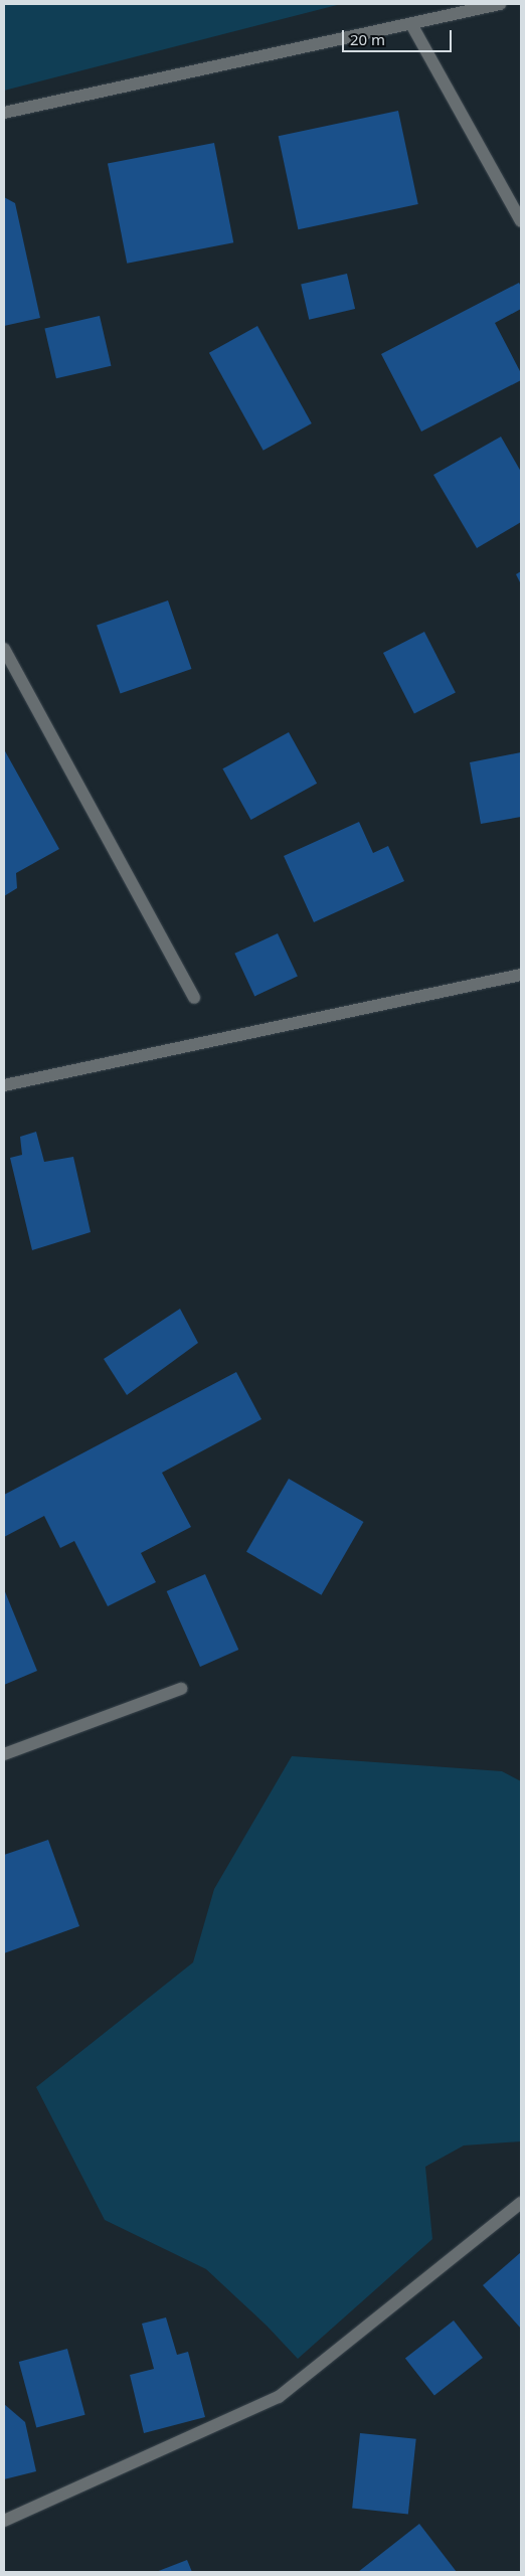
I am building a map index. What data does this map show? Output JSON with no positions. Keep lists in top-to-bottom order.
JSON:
{
  "scale_bar": "20 m"
}
